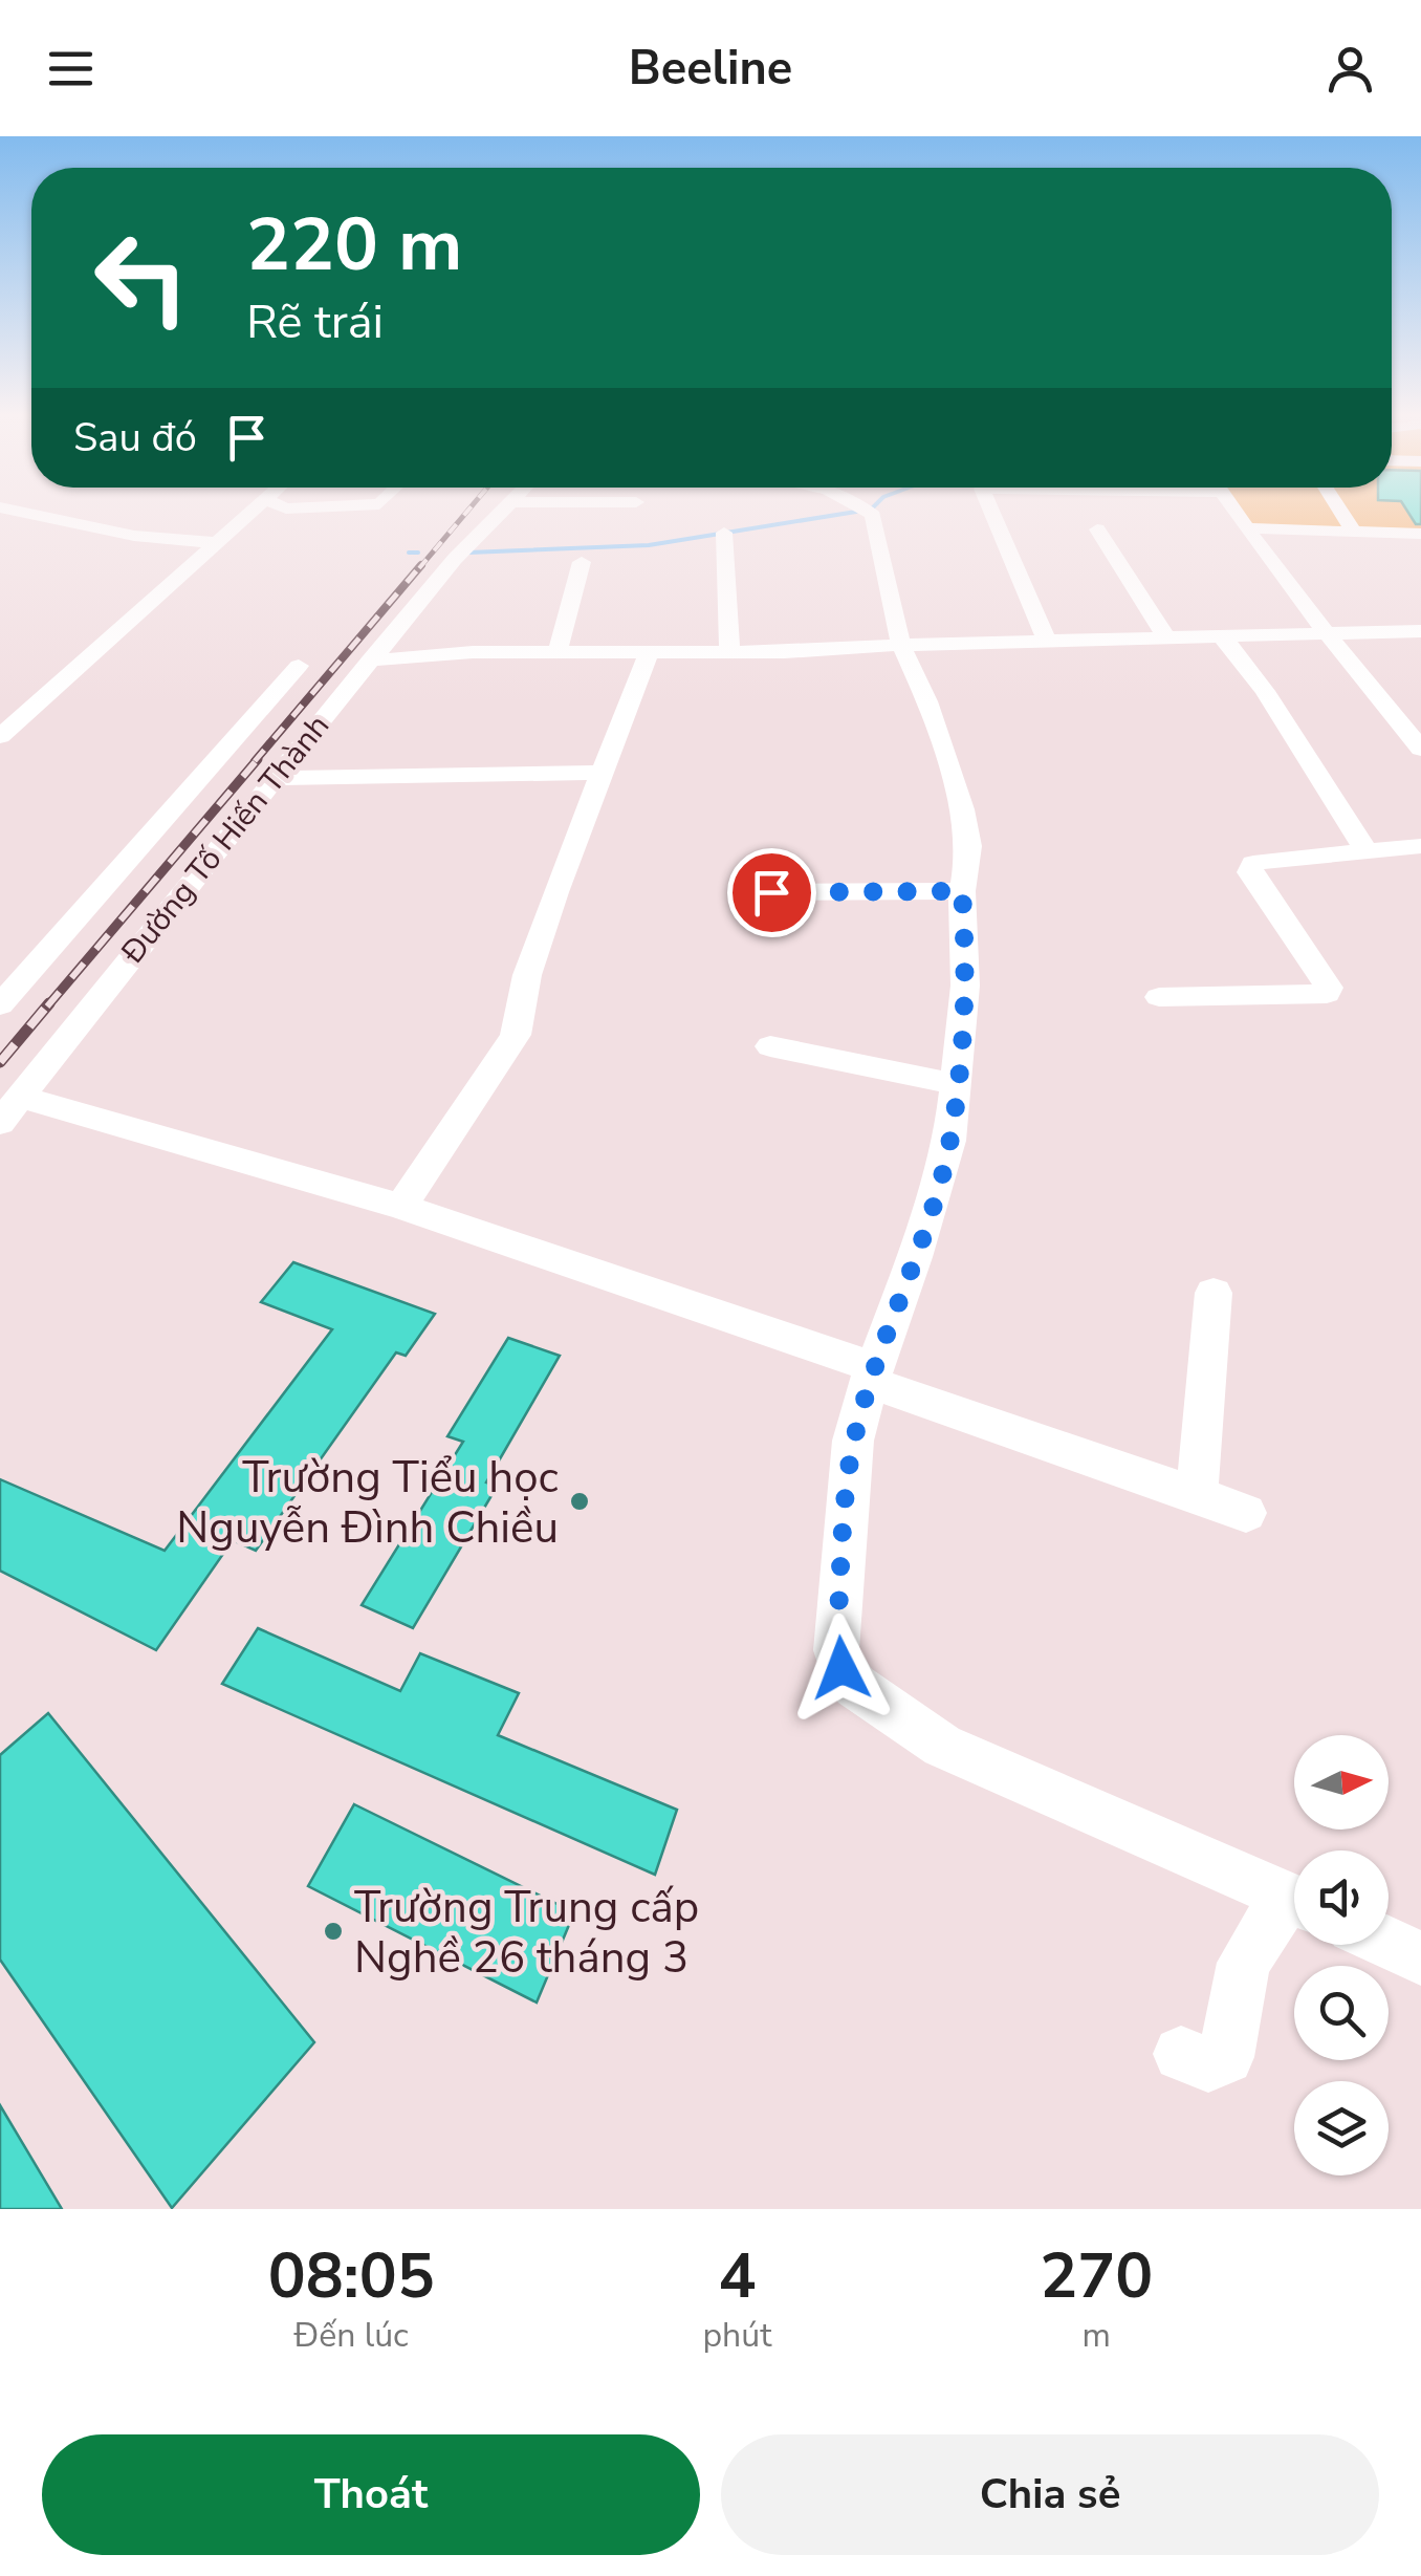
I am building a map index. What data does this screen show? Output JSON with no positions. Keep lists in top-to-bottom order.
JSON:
{
  "streets": {
    "street": ["Đường Tố Hiến Thành"]
  },
  "places": ["Trường Tiểu học Nguyễn Đình Chiều", "Trường Trung cấp Nghề 26 tháng 3"],
  "north": "right",
  "page": {
    "header": "Beeline",
    "turn": ["220 m", "Rẽ trái"],
    "then": "Sau đó",
    "eta": [
      "08:05",
      "Đến lúc",
      "4",
      "phút",
      "270",
      "m"
    ],
    "buttons": ["Thoát", "Chia sẻ"]
  }
}
